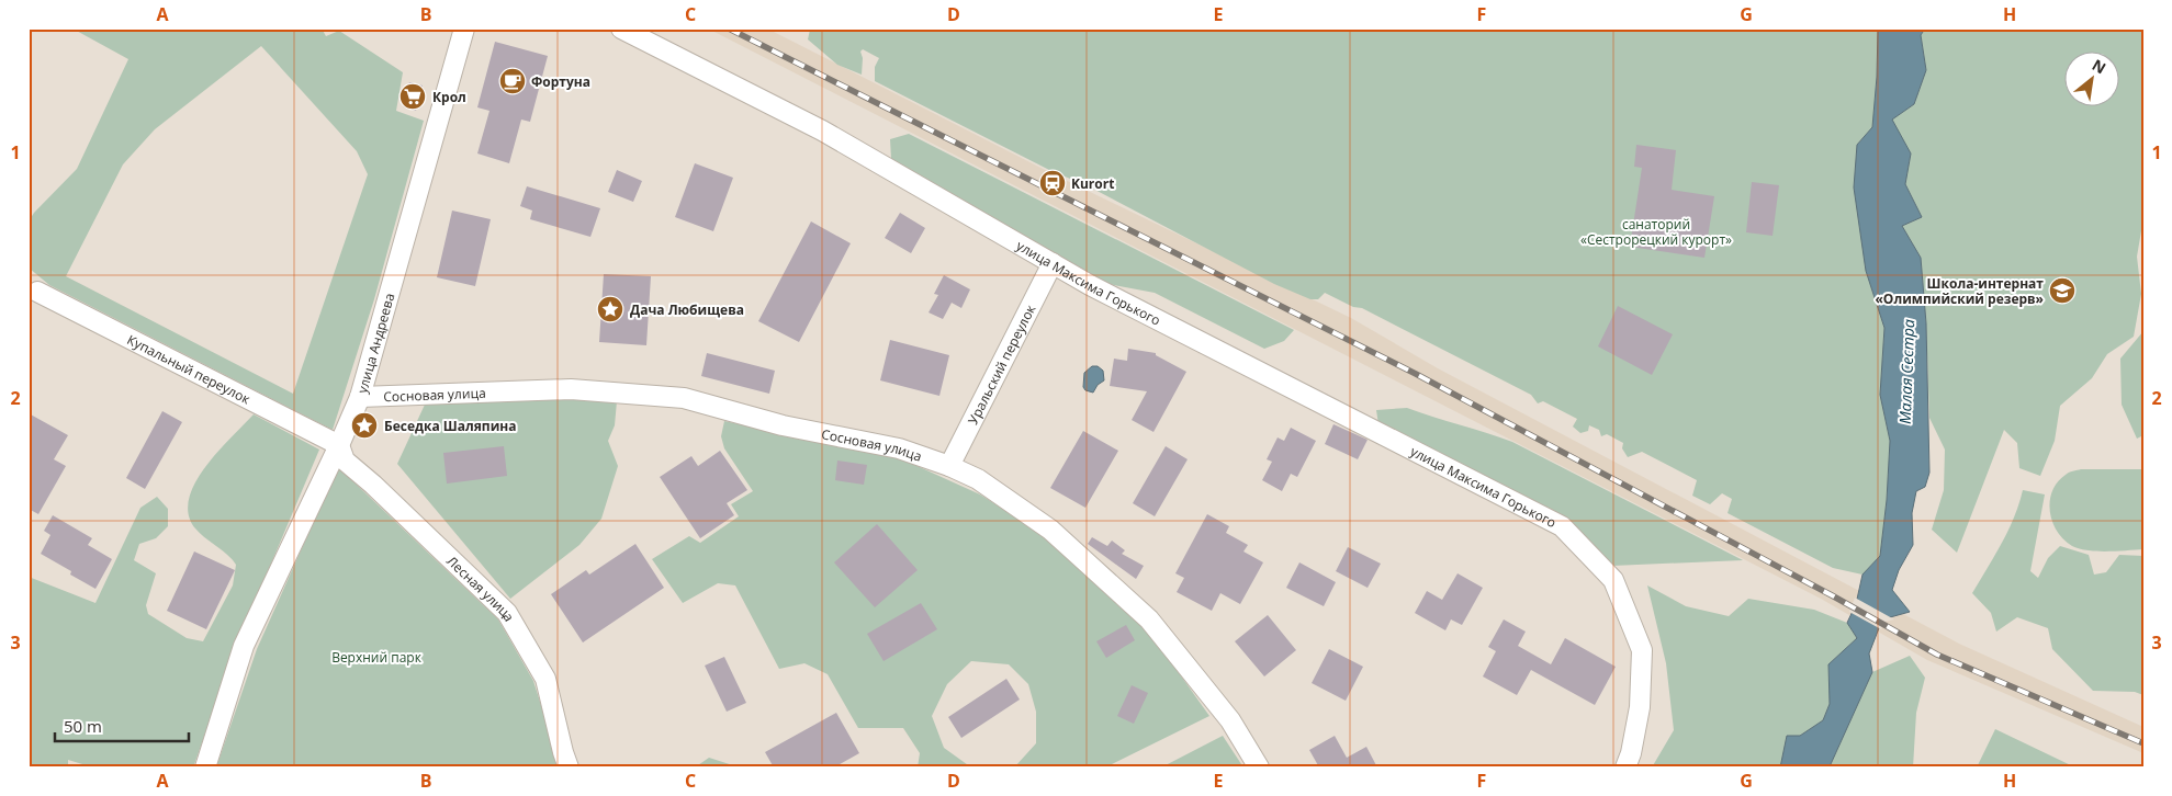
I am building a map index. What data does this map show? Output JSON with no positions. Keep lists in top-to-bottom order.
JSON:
{
  "streets": {
    "street": [
      "улица Максима Горького",
      "улица Андреева",
      "Уральский переулок",
      "Купальный переулок",
      "Сосновая улица",
      "Лесная улица"
    ]
  },
  "crossings": [
    ["улица Максима Горького", "Уральский переулок"],
    ["улица Андреева", "Купальный переулок"],
    ["улица Андреева", "Сосновая улица"],
    ["улица Андреева", "Лесная улица"],
    ["Уральский переулок", "Сосновая улица"],
    ["Купальный переулок", "Лесная улица"]
  ],
  "water": ["Малая Сестра"],
  "parks": ["санаторий «Сестрорецкий курорт»", "Верхний парк"],
  "places": {
    "cafe": ["Фортуна"],
    "supermarket": ["Крол"],
    "station": ["Kurort"],
    "school or university": ["Школа-интернат «Олимпийский резерв»"],
    "place": ["Дача Любищева", "Беседка Шаляпина"]
  },
  "scale_bar": "50 m",
  "north": "top right",
  "grid": {
    "columns": [
      "A",
      "B",
      "C",
      "D",
      "E",
      "F",
      "G",
      "H"
    ],
    "rows": ["1", "2", "3"]
  }
}
